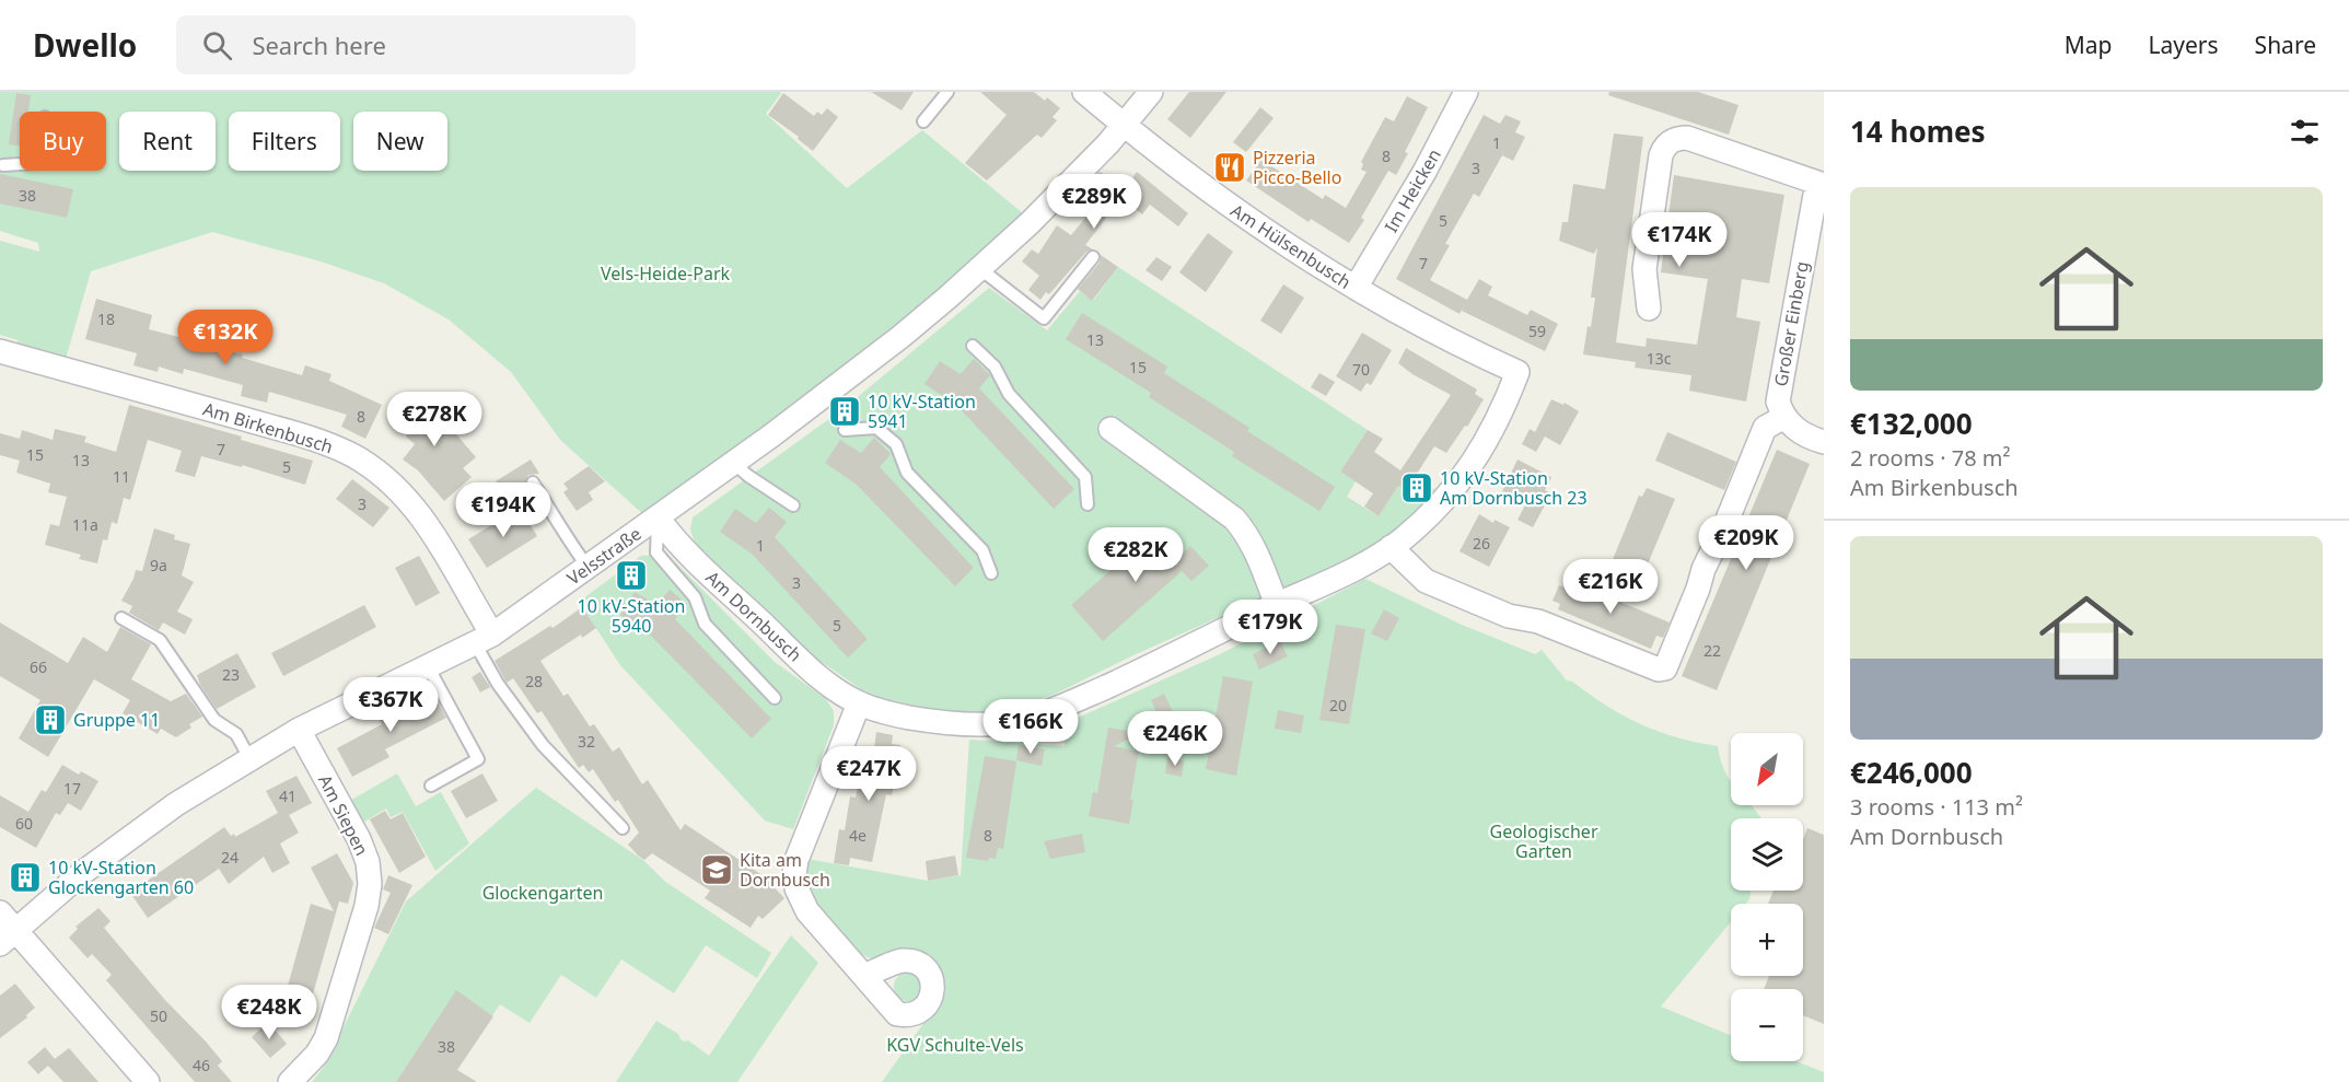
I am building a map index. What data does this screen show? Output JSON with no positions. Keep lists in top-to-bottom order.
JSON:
{
  "streets": {
    "street": [
      "Im Heicken",
      "Am Hülsenbusch",
      "Großer Einberg",
      "Am Birkenbusch",
      "Velsstraße",
      "Am Dornbusch",
      "Am Siepen"
    ]
  },
  "crossings": [
    ["Im Heicken", "Am Hülsenbusch"],
    ["Am Hülsenbusch", "Velsstraße"],
    ["Am Hülsenbusch", "Am Dornbusch"],
    ["Am Birkenbusch", "Velsstraße"],
    ["Velsstraße", "Am Dornbusch"],
    ["Velsstraße", "Am Siepen"]
  ],
  "parks": [
    "Vels-Heide-Park",
    "Geologischer Garten",
    "Glockengarten",
    "KGV Schulte-Vels"
  ],
  "places": {
    "restaurant": ["Pizzeria Picco-Bello"],
    "building": [
      "10 kV-Station 5941",
      "10 kV-Station Am Dornbusch 23",
      "10 kV-Station 5940",
      "Gruppe 11",
      "10 kV-Station Glockengarten 60"
    ],
    "school or university": ["Kita am Dornbusch"]
  },
  "house_numbers": [
    "1",
    "8",
    "3",
    "38",
    "5",
    "7",
    "18",
    "59",
    "13",
    "13c",
    "15",
    "70",
    "8",
    "7",
    "15",
    "13",
    "5",
    "11",
    "3",
    "11a",
    "26",
    "1",
    "9a",
    "3",
    "5",
    "22",
    "66",
    "23",
    "28",
    "20",
    "32",
    "17",
    "41",
    "60",
    "4e",
    "8",
    "24",
    "50",
    "38",
    "46"
  ],
  "north": "bottom left",
  "page": {
    "header": "Dwello",
    "search": "Search here",
    "nav": ["Map", "Layers", "Share"],
    "heading": "14 homes",
    "chip": [
      "Buy",
      "Rent",
      "Filters",
      "New"
    ],
    "list": [
      {
        "name": "€132,000",
        "note": "2 rooms · 78 m² · Am Birkenbusch"
      },
      {
        "name": "€246,000",
        "note": "3 rooms · 113 m² · Am Dornbusch"
      }
    ],
    "price": [
      "€289K",
      "€174K",
      "€132K",
      "€278K",
      "€194K",
      "€209K",
      "€282K",
      "€216K",
      "€179K",
      "€367K",
      "€166K",
      "€246K",
      "€247K",
      "€248K"
    ],
    "map_buttons": ["+", "−"]
  }
}
